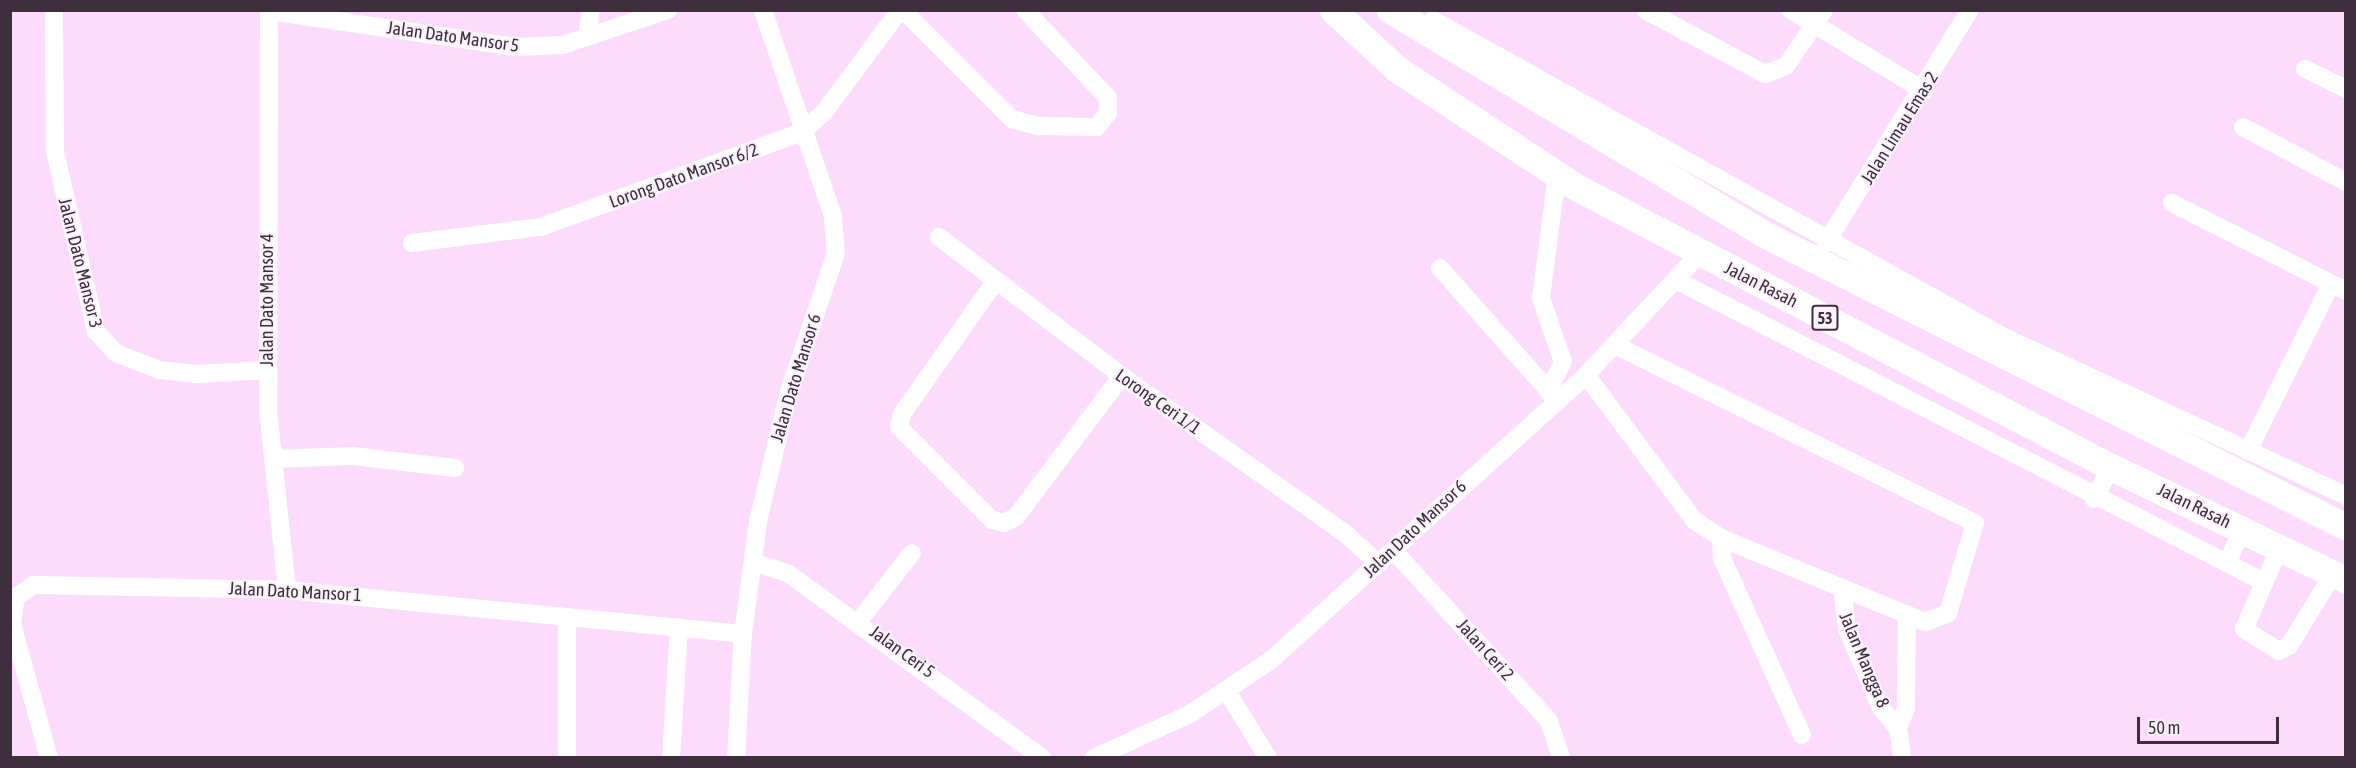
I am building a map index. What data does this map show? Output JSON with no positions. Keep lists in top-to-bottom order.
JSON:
{
  "streets": {
    "highway": ["Jalan Rasah", "53"],
    "street": [
      "Jalan Dato Mansor 5",
      "Jalan Limau Emas 2",
      "Lorong Dato Mansor 6/2",
      "Jalan Dato Mansor 3",
      "Jalan Dato Mansor 4",
      "Jalan Dato Mansor 6",
      "Lorong Ceri 1/1",
      "Jalan Dato Mansor 1",
      "Jalan Ceri 2",
      "Jalan Ceri 5",
      "Jalan Mangga 8"
    ]
  },
  "crossings": [
    ["Jalan Dato Mansor 5", "Jalan Dato Mansor 4"],
    ["Lorong Dato Mansor 6/2", "Jalan Dato Mansor 6"],
    ["Jalan Dato Mansor 3", "Jalan Dato Mansor 4"],
    ["Jalan Rasah", "Jalan Dato Mansor 6"],
    ["Jalan Dato Mansor 4", "Jalan Dato Mansor 1"],
    ["Jalan Dato Mansor 6", "Lorong Ceri 1/1"],
    ["Jalan Dato Mansor 6", "Jalan Dato Mansor 1"],
    ["Jalan Dato Mansor 6", "Jalan Ceri 2"],
    ["Jalan Dato Mansor 6", "Jalan Ceri 5"]
  ],
  "scale_bar": "50 m"
}
